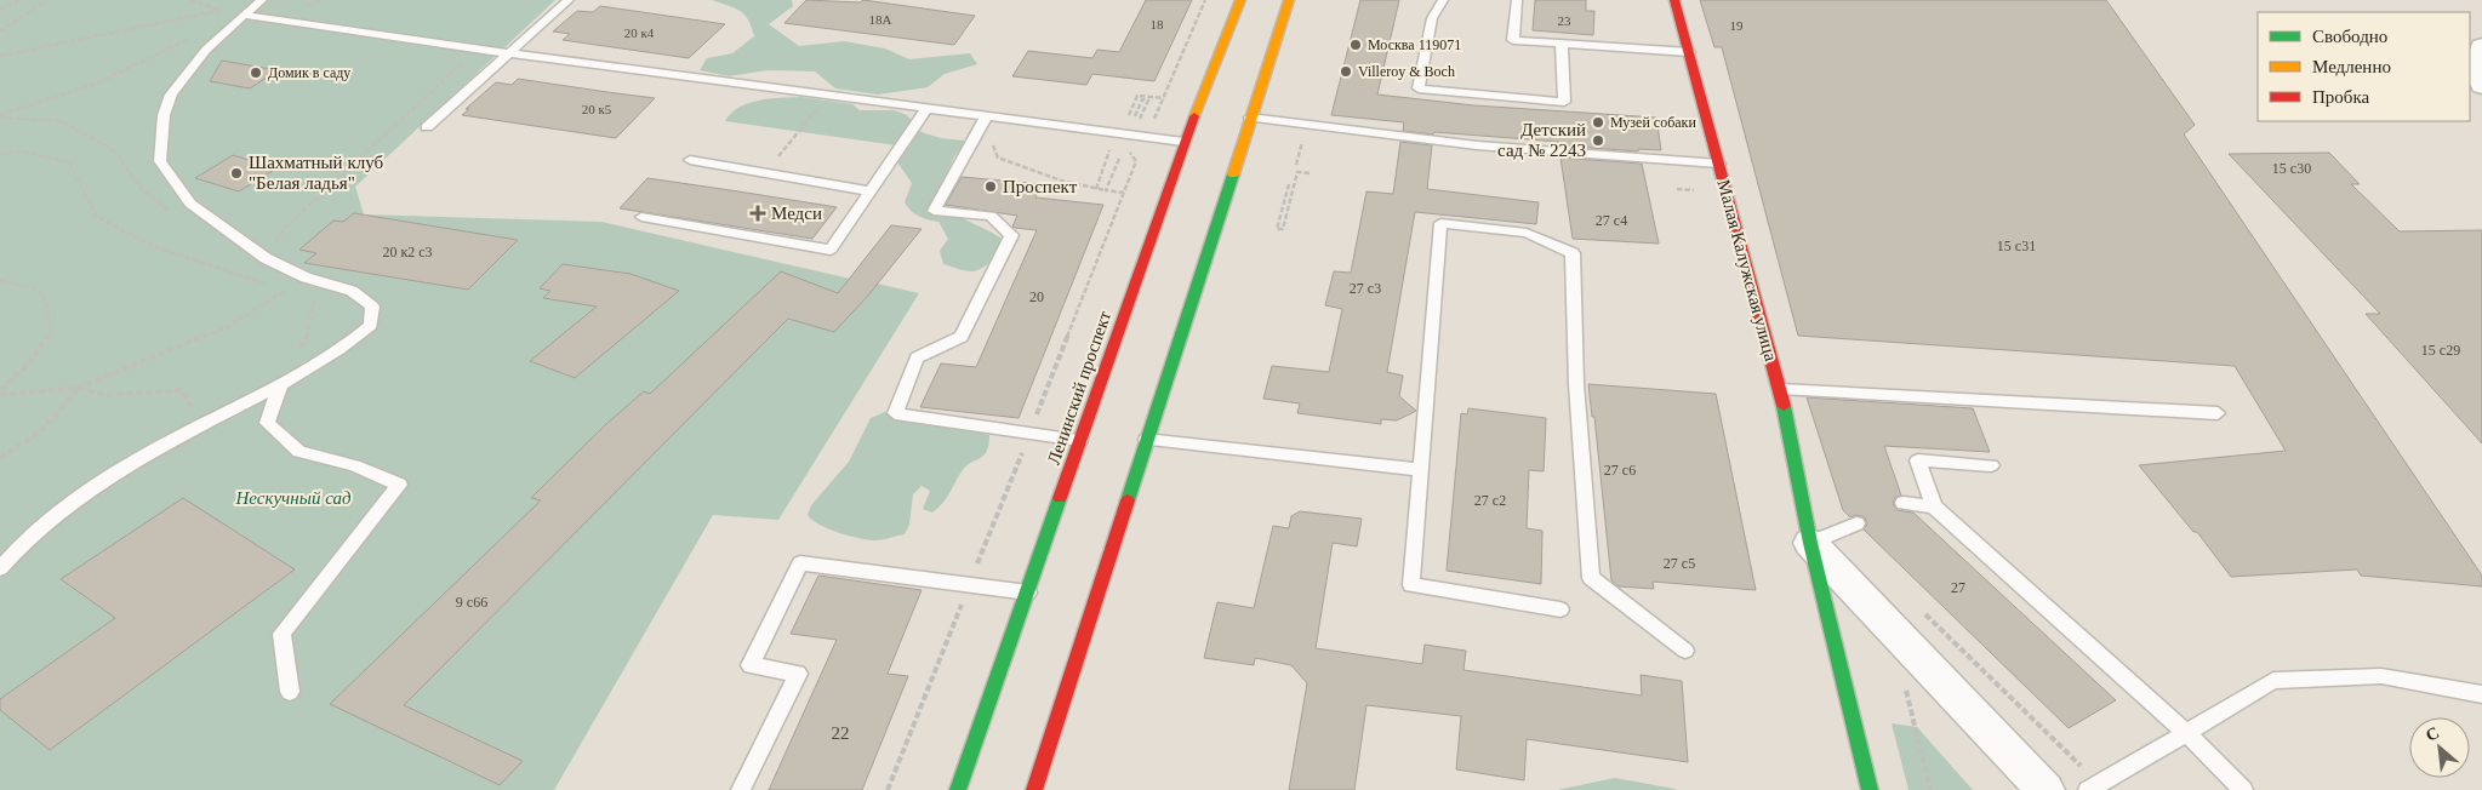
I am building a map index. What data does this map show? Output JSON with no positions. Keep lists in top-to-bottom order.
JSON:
{
  "streets": {
    "main road": ["Малая Калужская улица", "Ленинский проспект"]
  },
  "parks": ["Нескучный сад"],
  "places": {
    "other": [
      "Москва 119071",
      "Villeroy & Boch",
      "Домик в саду",
      "Музей собаки",
      "Детский сад № 2243",
      "Шахматный клуб \"Белая ладья\"",
      "Проспект"
    ],
    "health": ["Медси"]
  },
  "house_numbers": [
    "18А",
    "23",
    "18",
    "19",
    "20 к4",
    "20 к5",
    "15 с30",
    "27 с4",
    "15 с31",
    "20 к2 с3",
    "27 с3",
    "20",
    "15 с29",
    "27 с6",
    "27 с2",
    "27 с5",
    "27",
    "9 с66",
    "22"
  ],
  "legend": ["Свободно", "Медленно", "Пробка"],
  "north": "top left"
}
